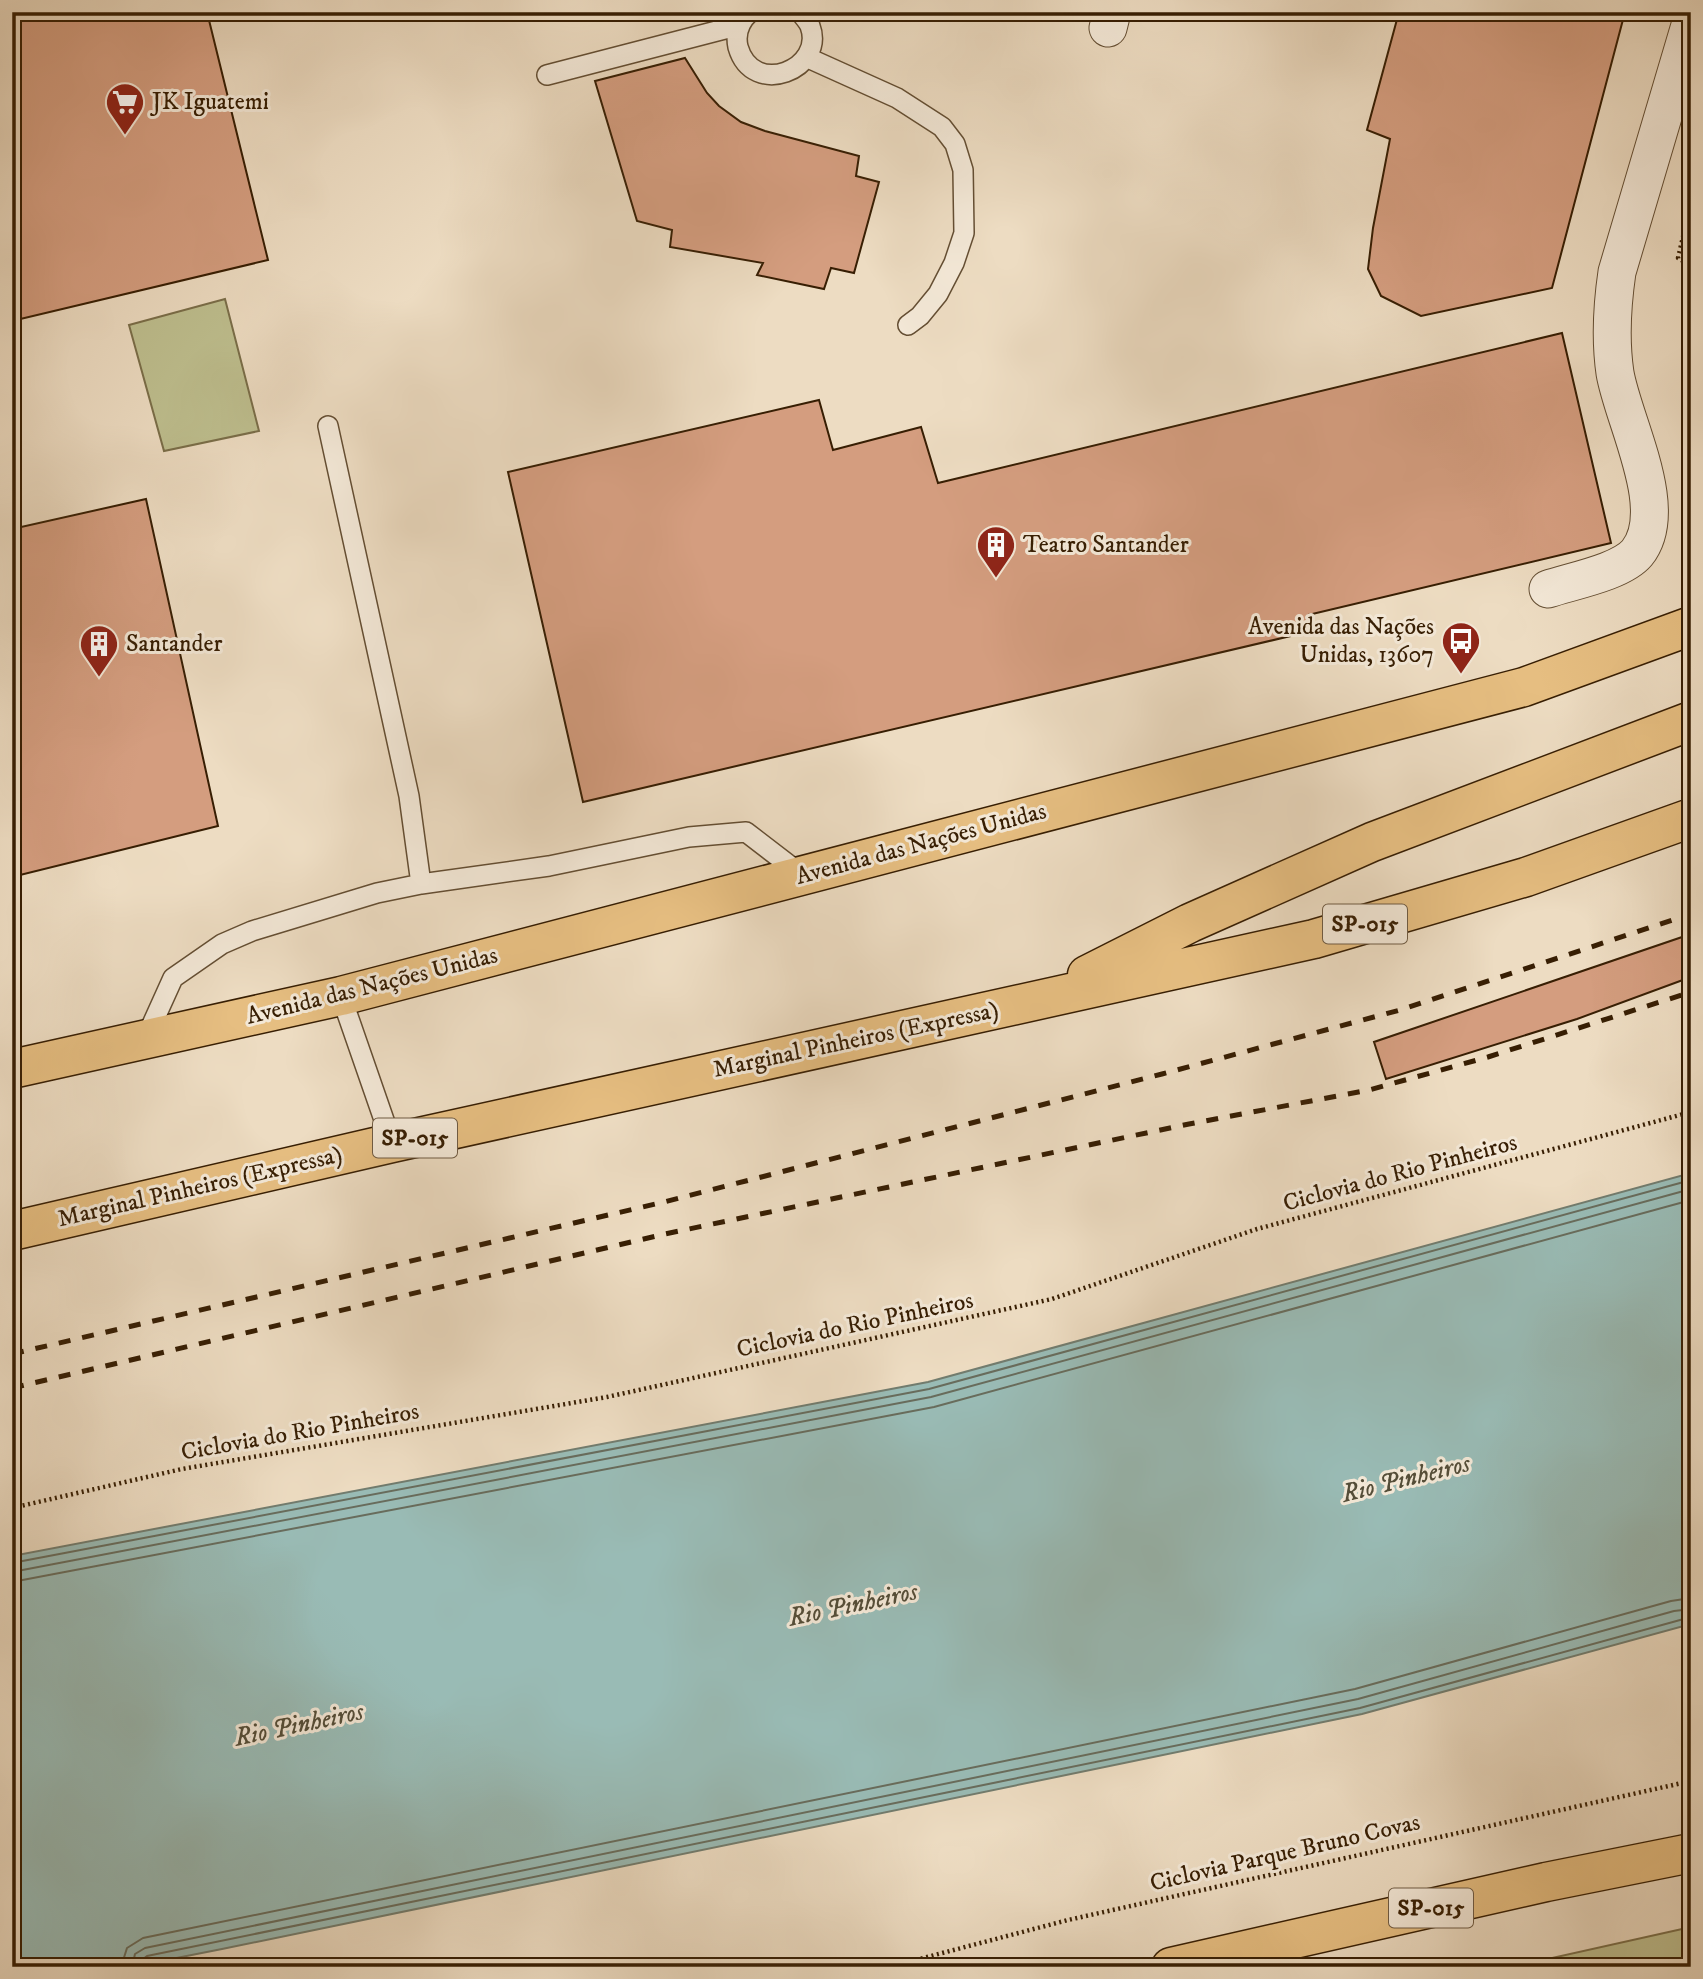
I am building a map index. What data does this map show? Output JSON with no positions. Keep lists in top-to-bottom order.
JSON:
{
  "streets": {
    "highway": ["Avenida das Nações Unidas", "SP-015", "Marginal Pinheiros (Expressa)"],
    "path": ["Ciclovia do Rio Pinheiros", "Ciclovia Parque Bruno Covas"]
  },
  "water": ["Rio Pinheiros"],
  "places": {
    "supermarket": ["JK Iguatemi"],
    "building": ["Teatro Santander", "Santander"],
    "bus stop": ["Avenida das Nações Unidas, 13607"]
  }
}
